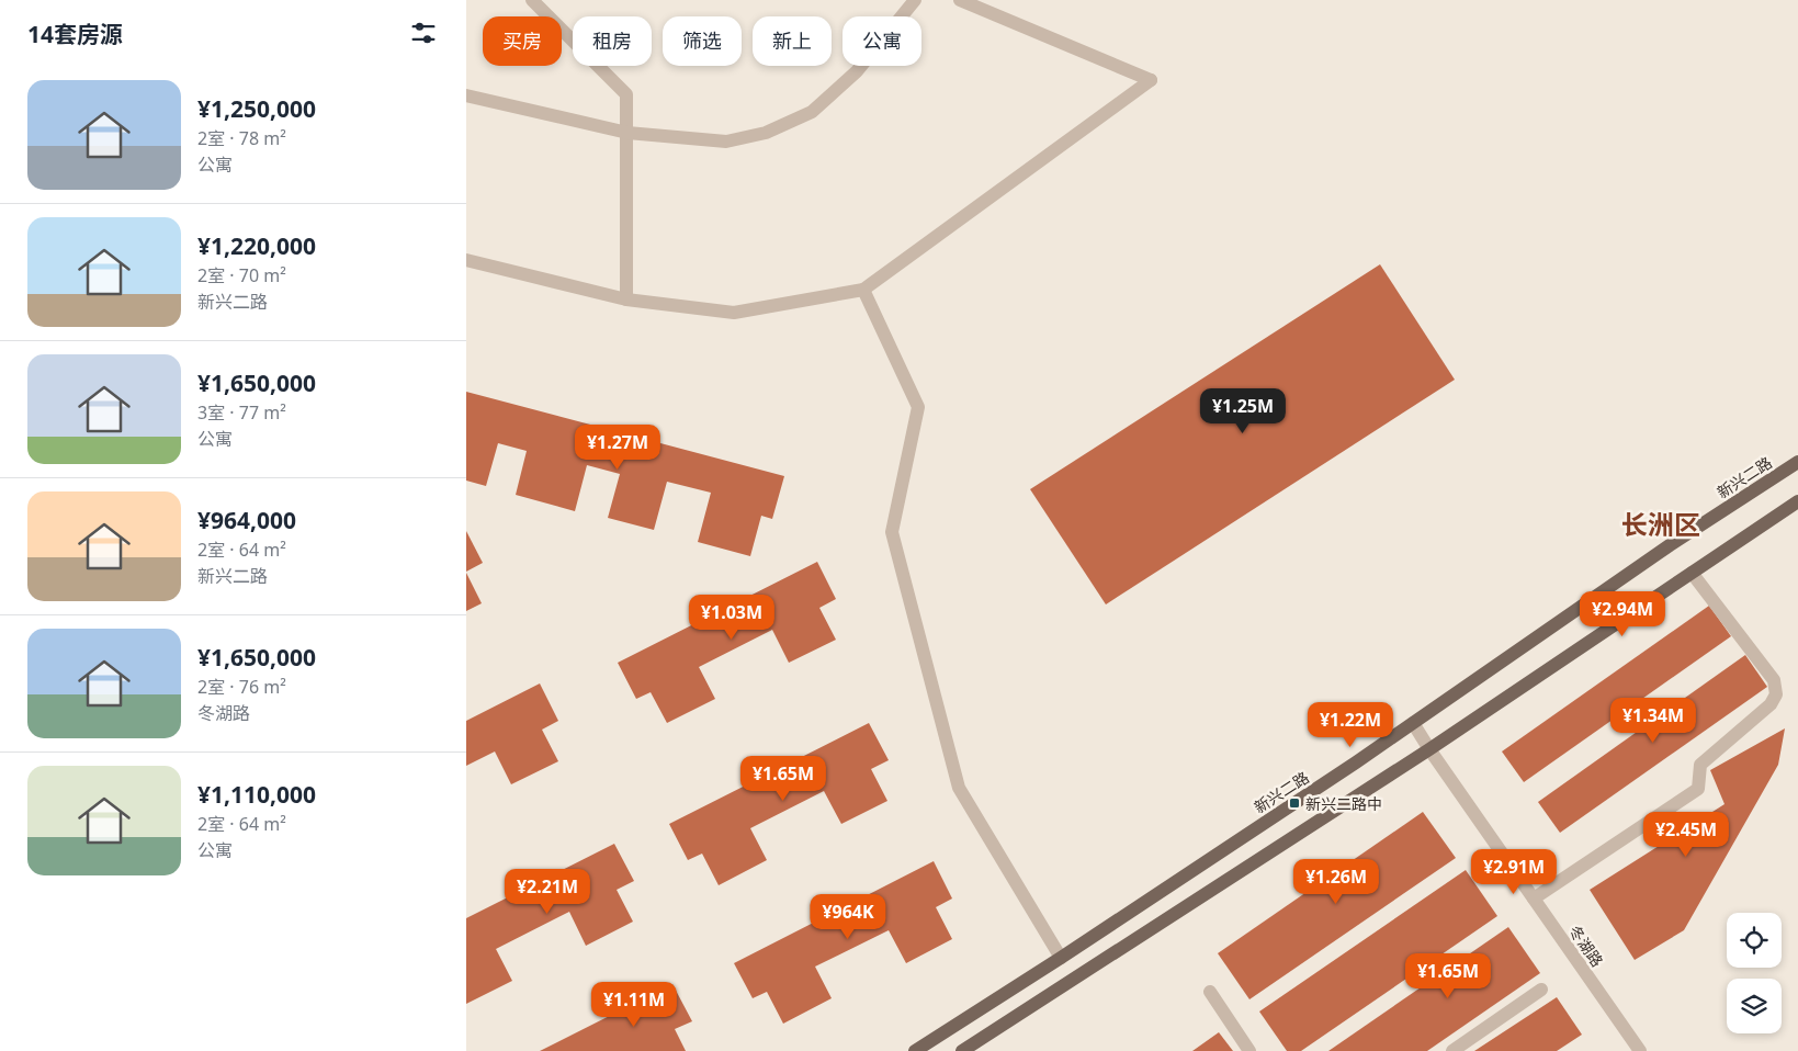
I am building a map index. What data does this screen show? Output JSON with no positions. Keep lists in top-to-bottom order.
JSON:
{
  "streets": {
    "main road": ["新兴二路"],
    "street": ["冬湖路"]
  },
  "crossings": [
    ["新兴二路", "冬湖路"]
  ],
  "districts": ["长洲区"],
  "places": {
    "transit": ["新兴二路中"]
  },
  "page": {
    "heading": "14套房源",
    "chip": [
      "买房",
      "租房",
      "筛选",
      "新上",
      "公寓"
    ],
    "list": [
      {
        "name": "¥1,250,000",
        "note": "2室 · 78 m² · 公寓"
      },
      {
        "name": "¥1,220,000",
        "note": "2室 · 70 m² · 新兴二路"
      },
      {
        "name": "¥1,650,000",
        "note": "3室 · 77 m² · 公寓"
      },
      {
        "name": "¥964,000",
        "note": "2室 · 64 m² · 新兴二路"
      },
      {
        "name": "¥1,650,000",
        "note": "2室 · 76 m² · 冬湖路"
      },
      {
        "name": "¥1,110,000",
        "note": "2室 · 64 m² · 公寓"
      }
    ],
    "price": [
      "¥1.25M",
      "¥1.27M",
      "¥2.94M",
      "¥1.03M",
      "¥1.34M",
      "¥1.22M",
      "¥1.65M",
      "¥2.45M",
      "¥2.91M",
      "¥1.26M",
      "¥2.21M",
      "¥964K",
      "¥1.65M",
      "¥1.11M"
    ]
  }
}
